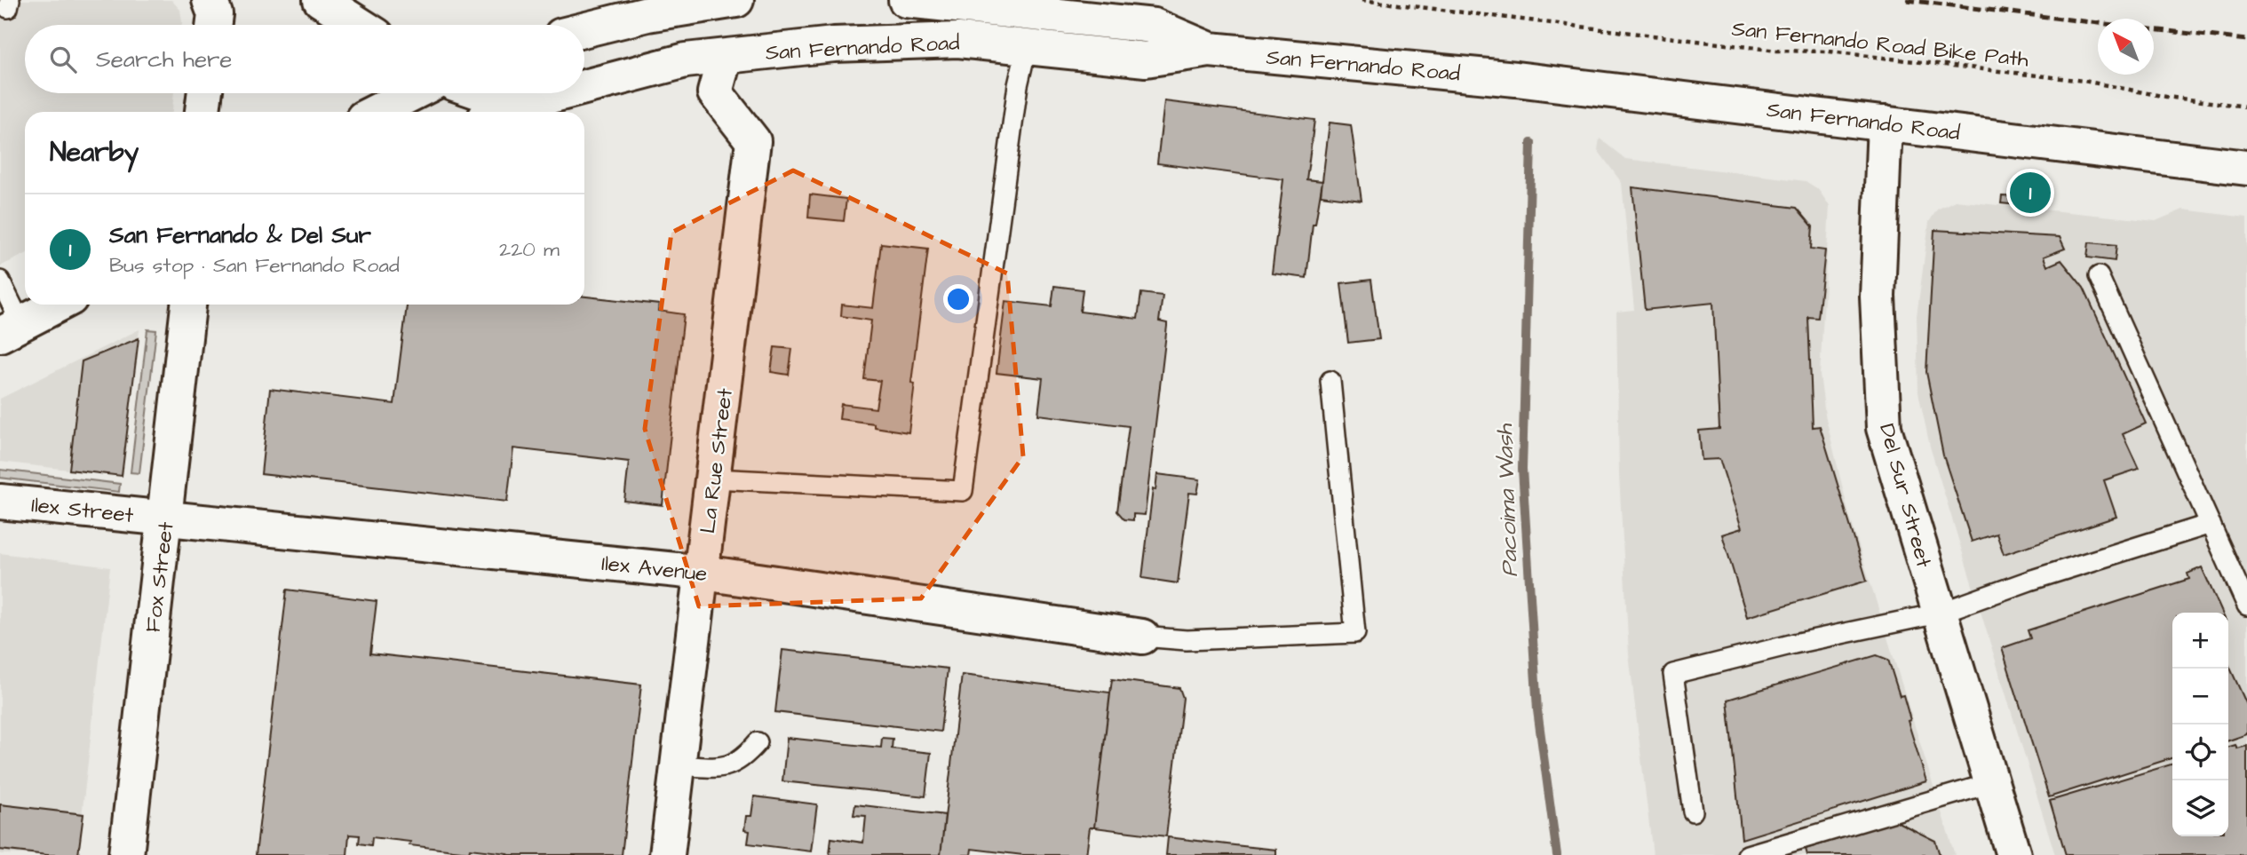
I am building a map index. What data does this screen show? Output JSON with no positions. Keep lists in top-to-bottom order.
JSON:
{
  "streets": {
    "main road": [
      "San Fernando Road",
      "La Rue Street",
      "Del Sur Street",
      "Ilex Street",
      "Ilex Avenue",
      "Fox Street"
    ],
    "path": ["San Fernando Road Bike Path"]
  },
  "crossings": [
    ["San Fernando Road", "La Rue Street"],
    ["San Fernando Road", "Del Sur Street"],
    ["La Rue Street", "Ilex Avenue"],
    ["Ilex Street", "Ilex Avenue"],
    ["Ilex Street", "Fox Street"],
    ["Ilex Avenue", "Fox Street"]
  ],
  "water": ["Pacoima Wash"],
  "north": "top left",
  "page": {
    "search": "Search here",
    "heading": "Nearby",
    "pins": "1",
    "list": [
      {
        "mark": "1",
        "name": "San Fernando & Del Sur",
        "note": "Bus stop · San Fernando Road",
        "value": "220 m"
      }
    ],
    "map_buttons": ["+", "−"]
  }
}
